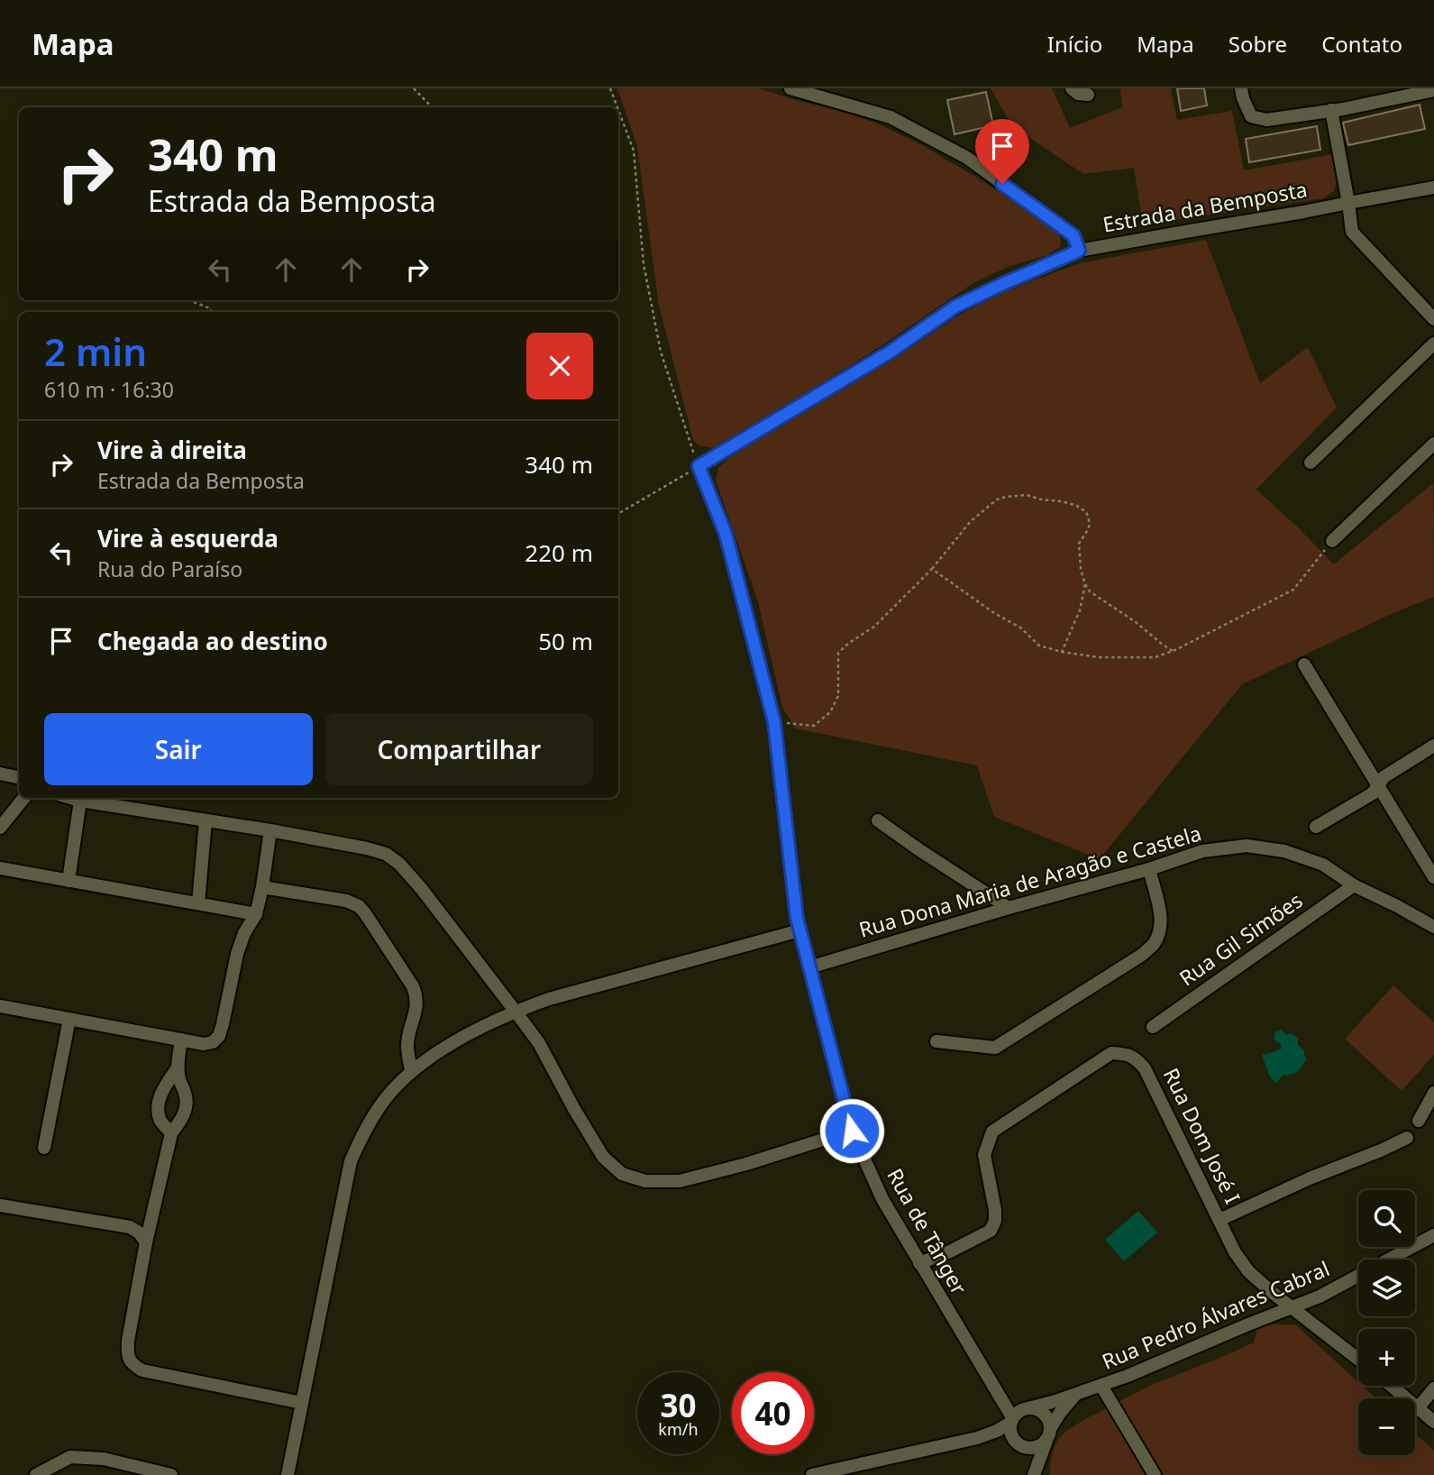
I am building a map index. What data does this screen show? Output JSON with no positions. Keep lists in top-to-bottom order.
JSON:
{
  "streets": {
    "street": [
      "Estrada da Bemposta",
      "Rua Dona Maria de Aragão e Castela",
      "Rua Gil Simões",
      "Rua Dom José I",
      "Rua de Tânger",
      "Rua Pedro Álvares Cabral"
    ]
  },
  "crossings": [
    ["Estrada da Bemposta", "Rua de Tânger"],
    ["Rua Dona Maria de Aragão e Castela", "Rua Gil Simões"],
    ["Rua Dona Maria de Aragão e Castela", "Rua de Tânger"],
    ["Rua Dom José I", "Rua de Tânger"],
    ["Rua Dom José I", "Rua Pedro Álvares Cabral"],
    ["Rua de Tânger", "Rua Pedro Álvares Cabral"]
  ],
  "page": {
    "header": "Mapa",
    "nav": [
      "Início",
      "Mapa",
      "Sobre",
      "Contato"
    ],
    "turn": ["340 m", "Estrada da Bemposta"],
    "heading": ["2 min", "610 m · 16:30"],
    "list": [
      {
        "name": "Vire à direita",
        "note": "Estrada da Bemposta",
        "value": "340 m"
      },
      {
        "name": "Vire à esquerda",
        "note": "Rua do Paraíso",
        "value": "220 m"
      },
      {
        "name": "Chegada ao destino",
        "value": "50 m"
      }
    ],
    "buttons": ["Sair", "Compartilhar"],
    "map_buttons": ["+", "−"],
    "speed": "30 km/h",
    "limit": "40"
  }
}
